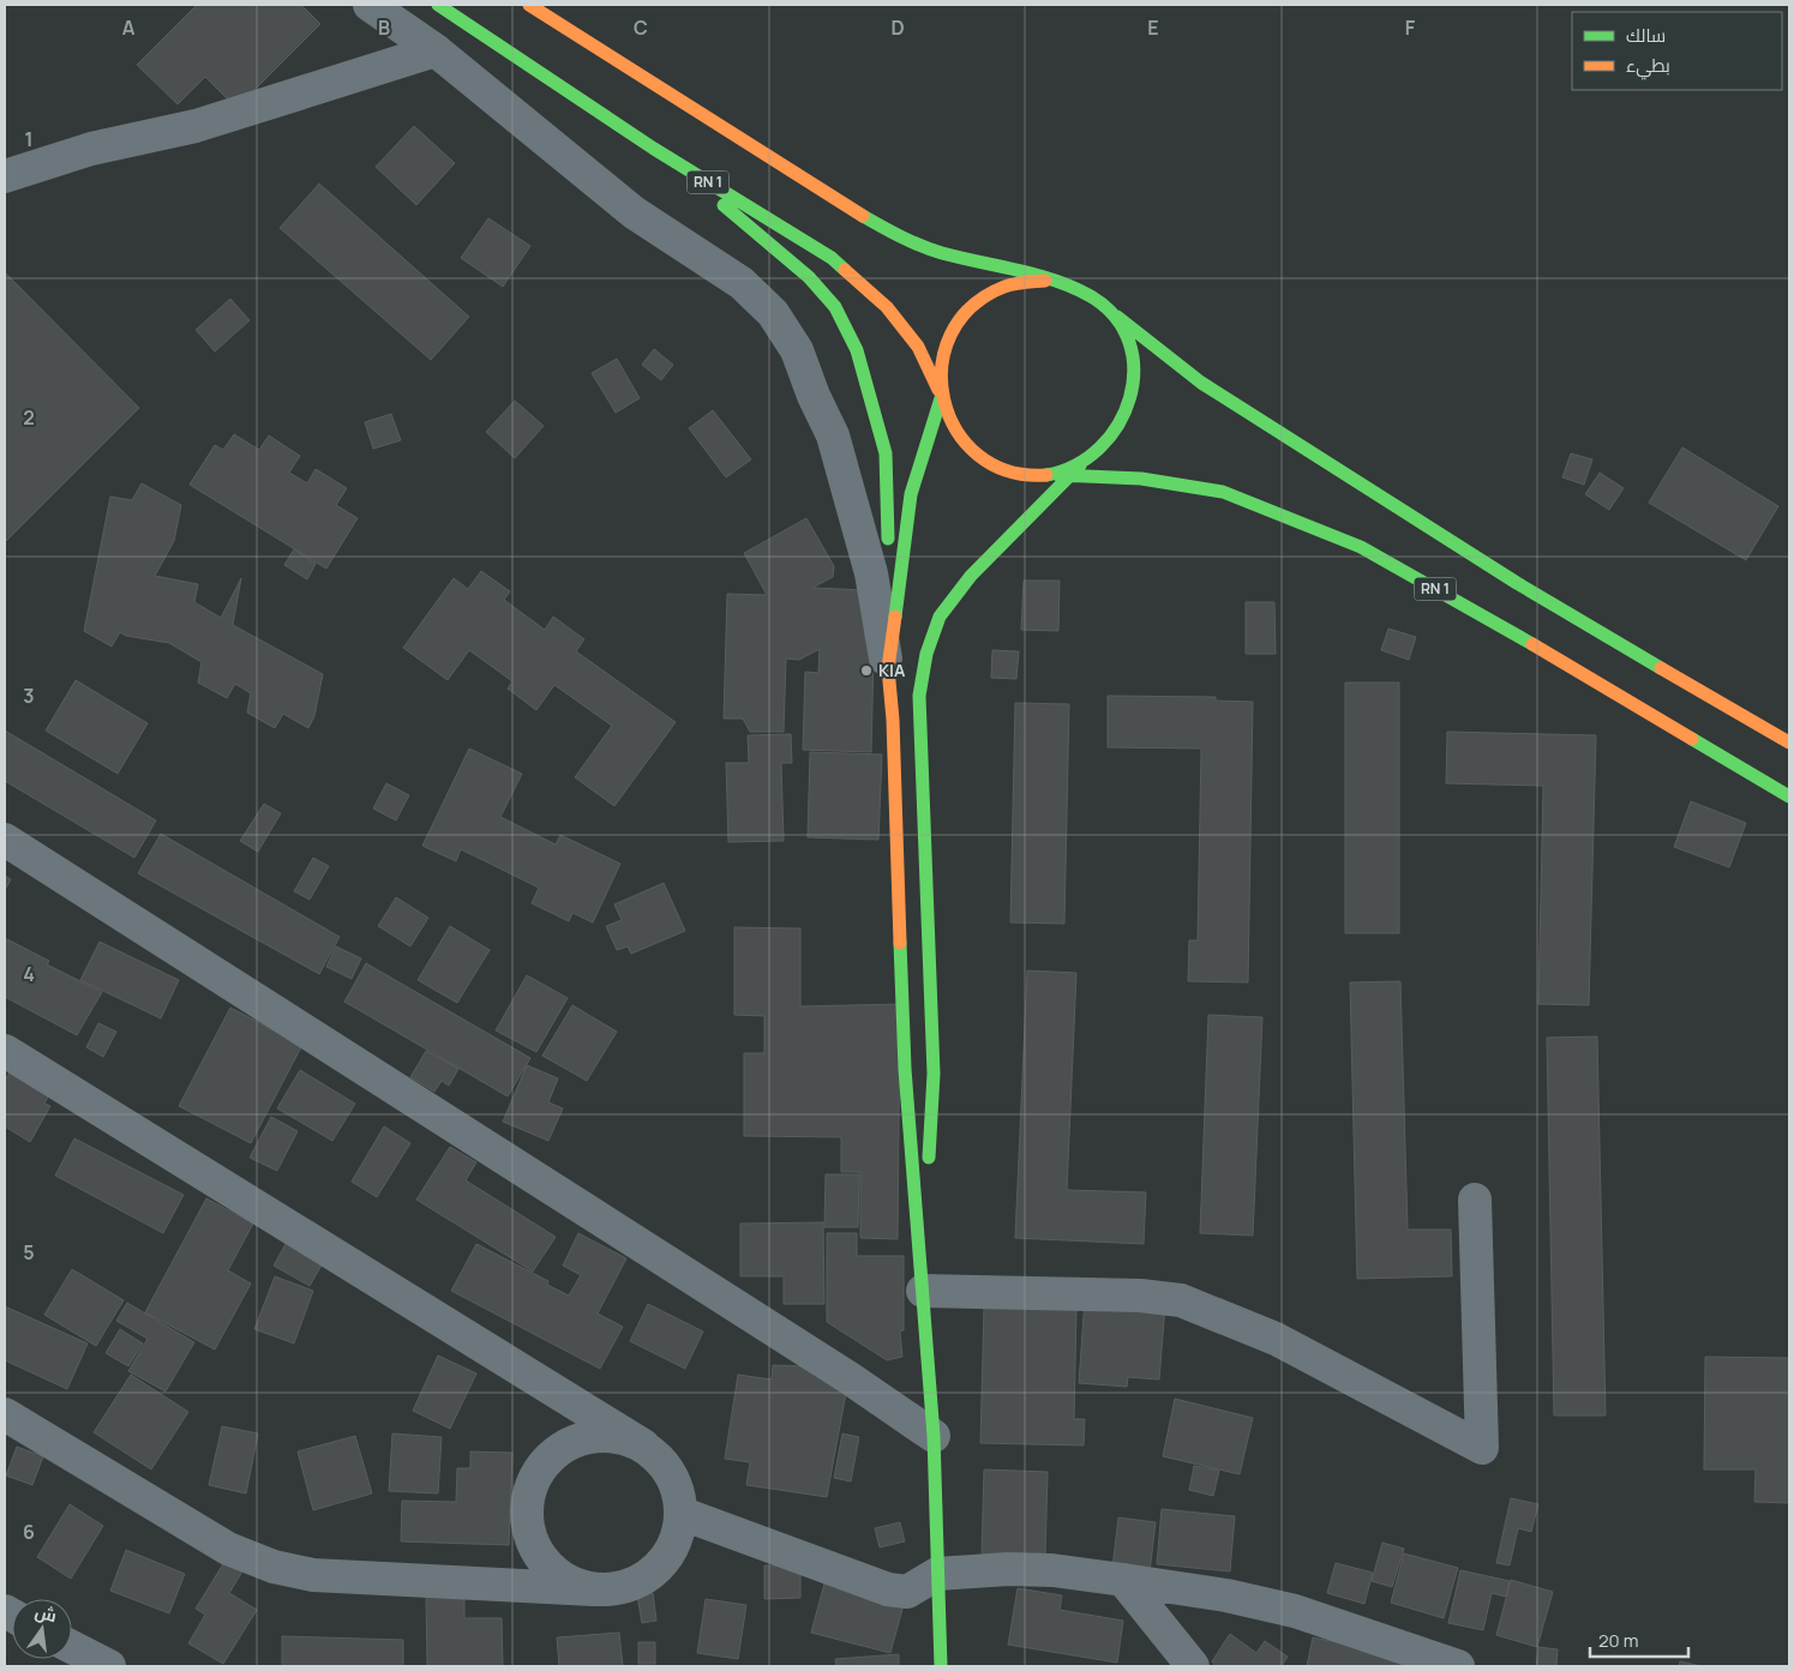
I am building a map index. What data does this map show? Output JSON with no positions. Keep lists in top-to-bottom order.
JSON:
{
  "streets": {
    "main road": ["RN 1"]
  },
  "places": ["KIA"],
  "legend": ["سالك", "بطيء"],
  "scale_bar": "20 m",
  "north": "top",
  "grid": {
    "columns": [
      "A",
      "B",
      "C",
      "D",
      "E",
      "F"
    ],
    "rows": [
      "1",
      "2",
      "3",
      "4",
      "5",
      "6"
    ]
  }
}
